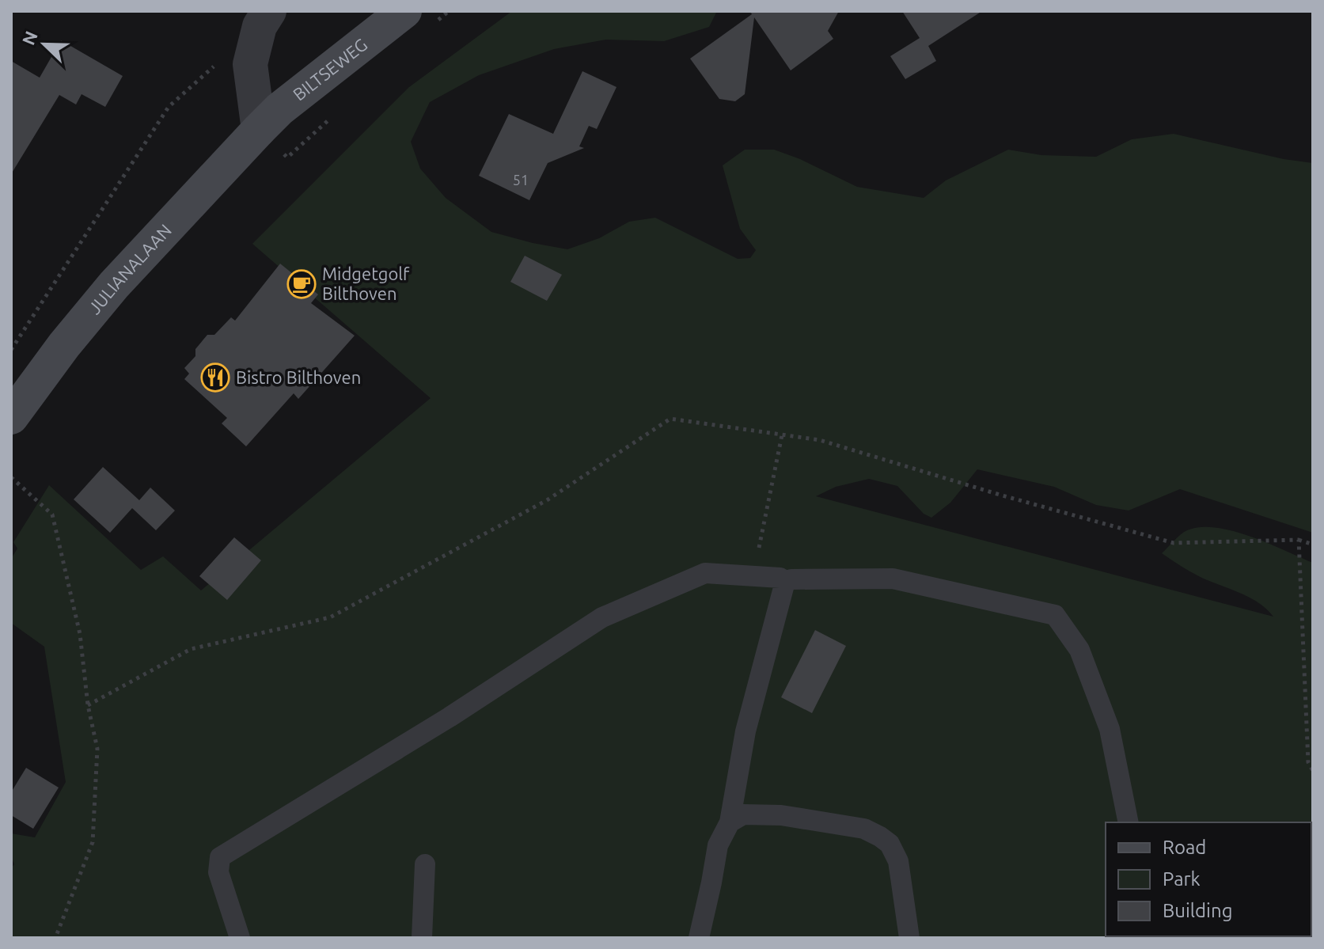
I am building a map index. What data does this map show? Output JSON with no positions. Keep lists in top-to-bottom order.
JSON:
{
  "streets": {
    "street": ["BILTSEWEG", "JULIANALAAN"]
  },
  "crossings": [
    ["BILTSEWEG", "JULIANALAAN"]
  ],
  "places": {
    "cafe": ["Midgetgolf Bilthoven"],
    "restaurant": ["Bistro Bilthoven"]
  },
  "house_numbers": ["51"],
  "legend": ["Road", "Park", "Building"],
  "north": "top left"
}
